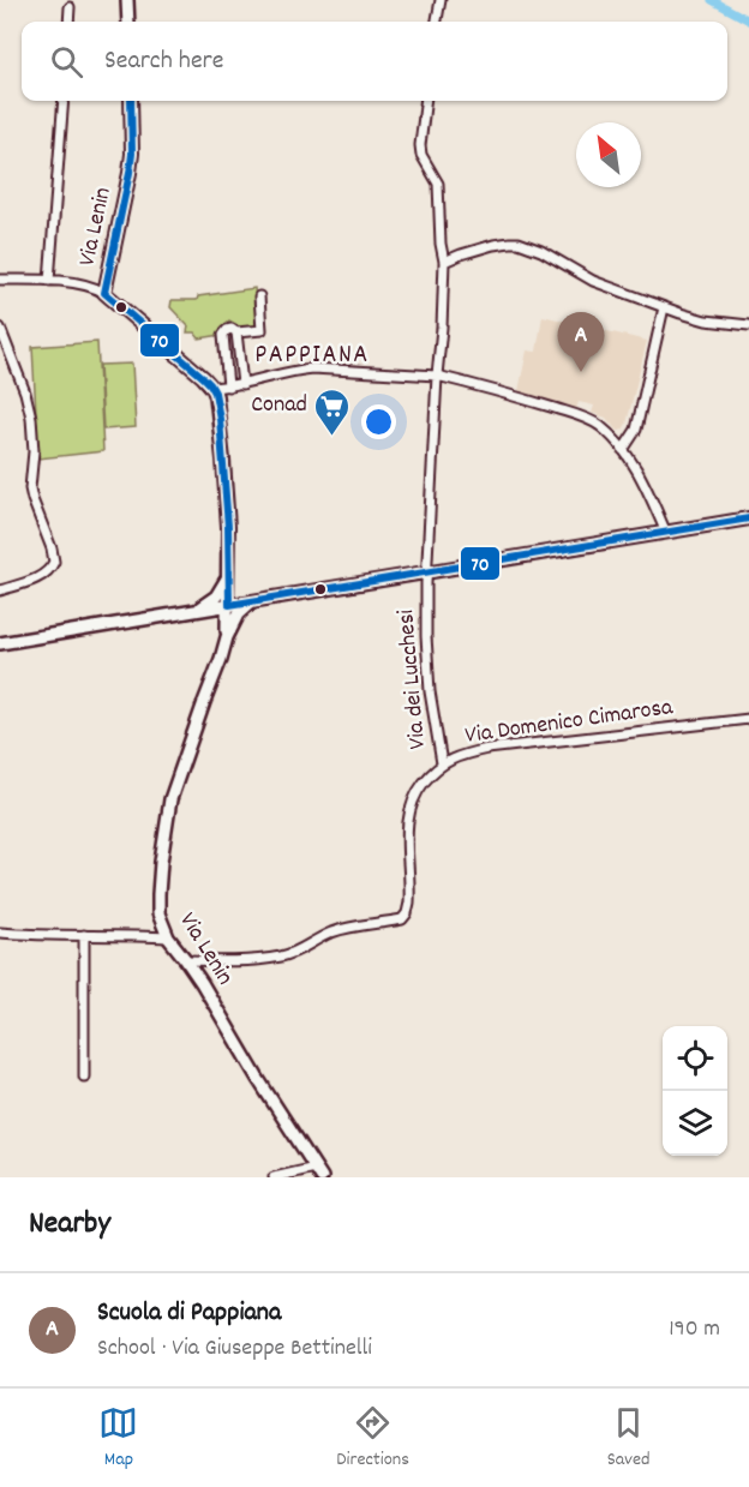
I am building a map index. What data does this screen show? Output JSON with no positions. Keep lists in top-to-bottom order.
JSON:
{
  "streets": {
    "street": ["Via Lenin", "Via dei Lucchesi", "Via Domenico Cimarosa"]
  },
  "crossings": [
    ["Via Lenin", "Via Domenico Cimarosa"],
    ["Via dei Lucchesi", "Via Domenico Cimarosa"]
  ],
  "districts": ["PAPPIANA"],
  "places": {
    "supermarket": ["Conad"]
  },
  "lines": ["transit line 70"],
  "north": "top left",
  "page": {
    "search": "Search here",
    "pins": "A",
    "heading": "Nearby",
    "list": [
      {
        "mark": "A",
        "name": "Scuola di Pappiana",
        "note": "School · Via Giuseppe Bettinelli",
        "value": "190 m"
      }
    ],
    "nav": ["Map", "Directions", "Saved"]
  }
}
